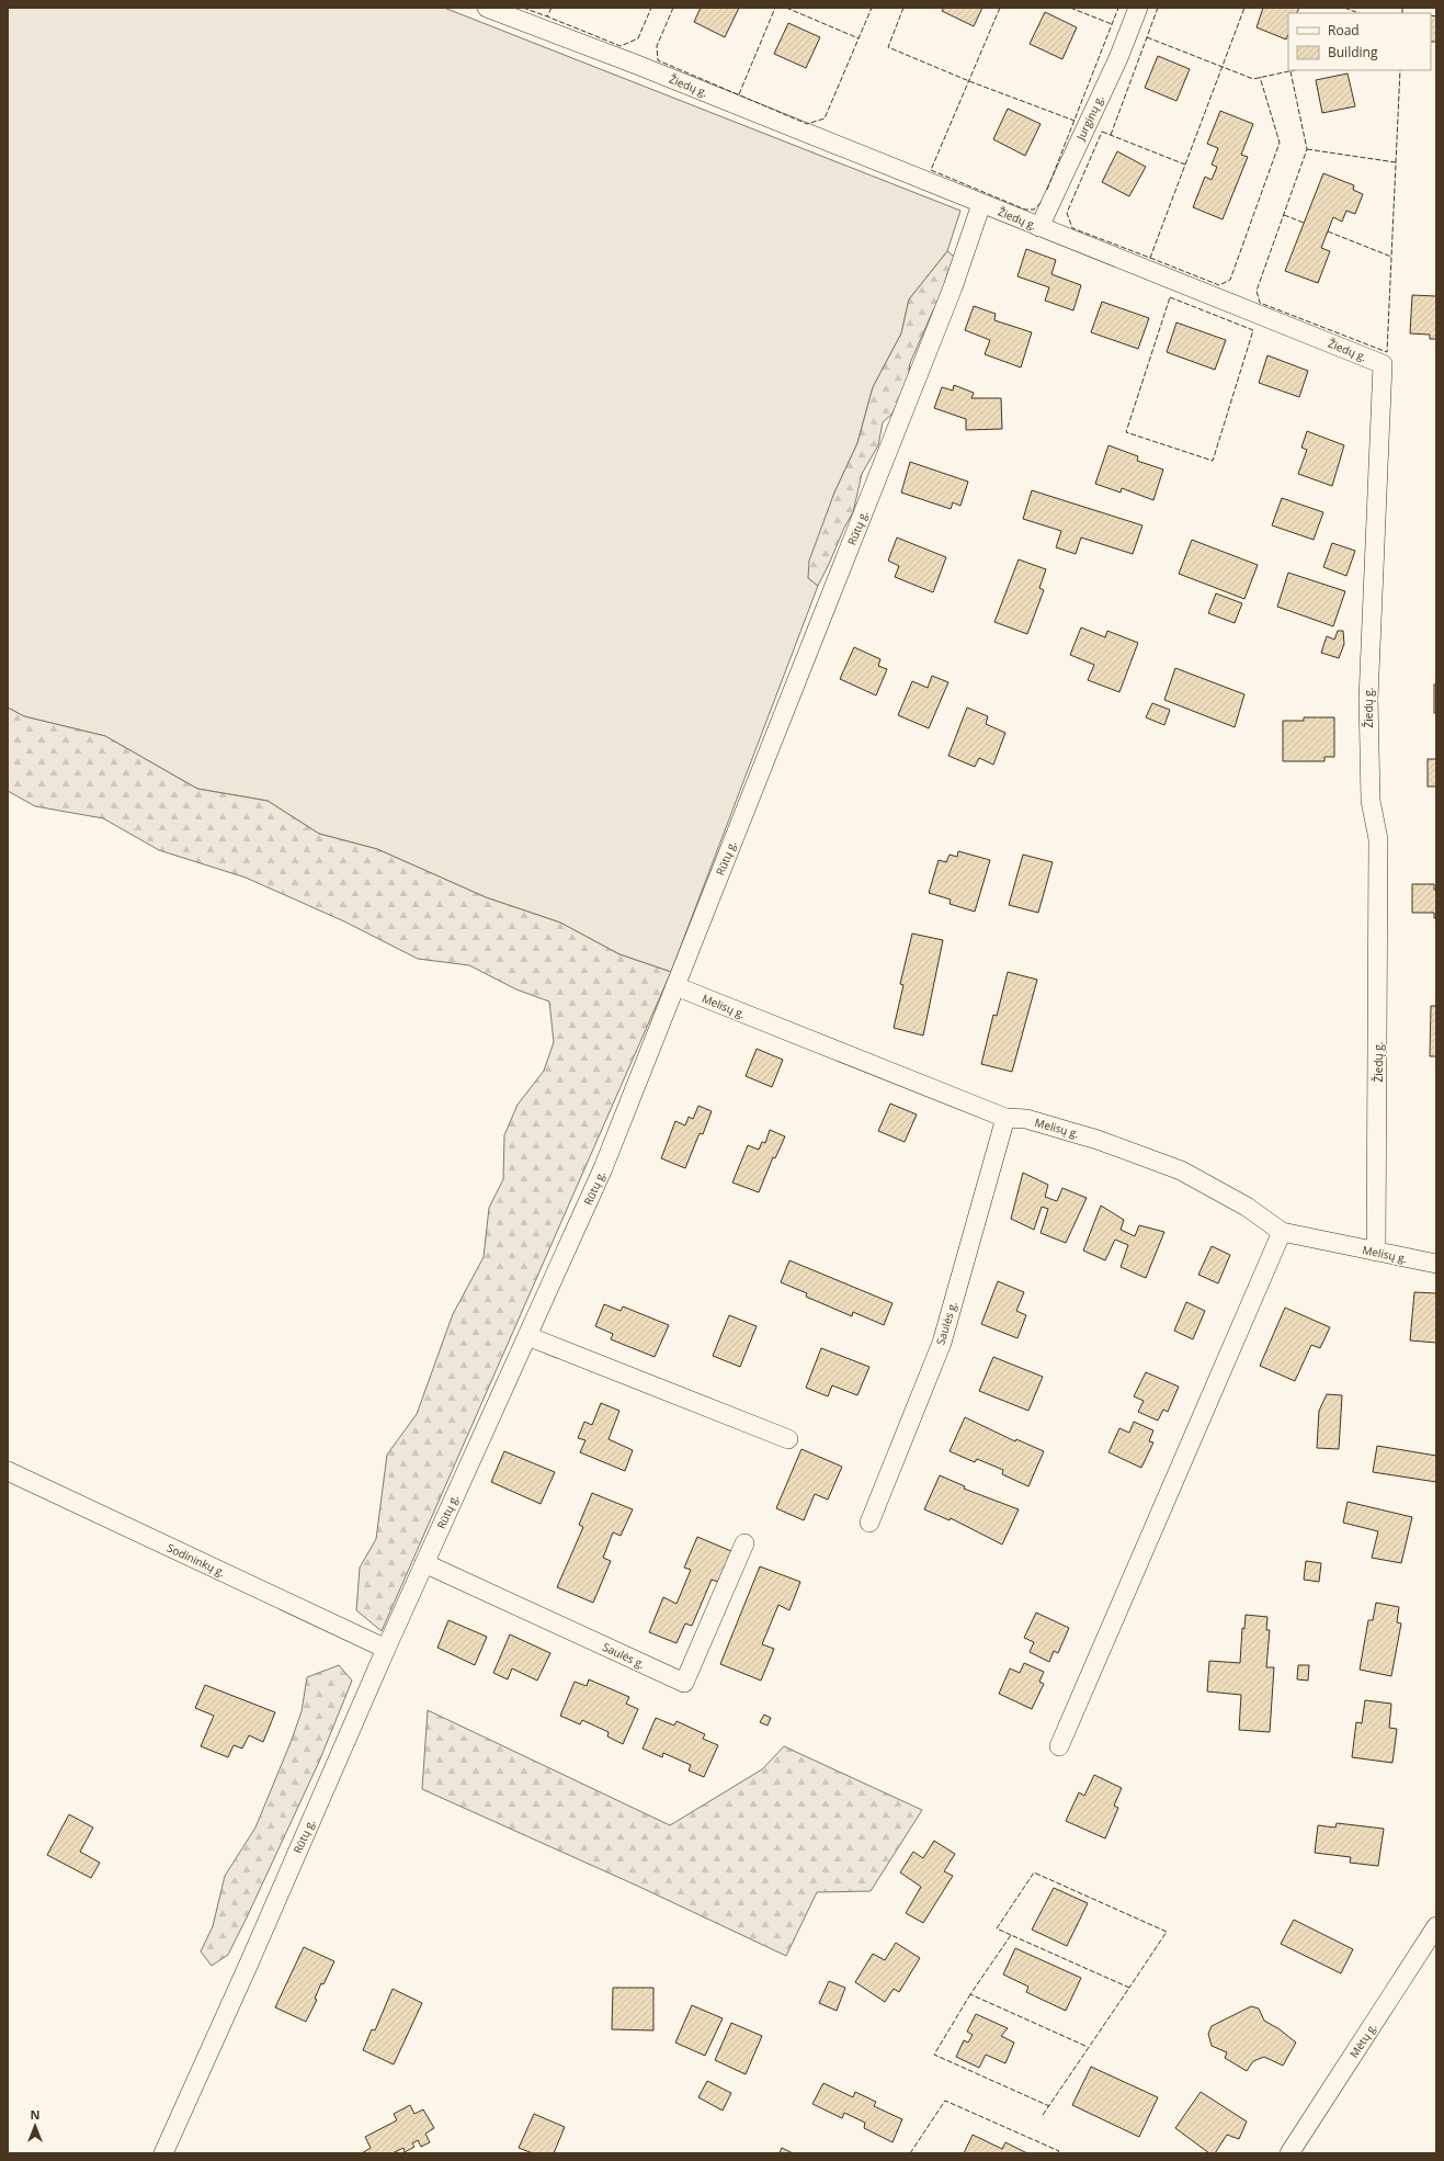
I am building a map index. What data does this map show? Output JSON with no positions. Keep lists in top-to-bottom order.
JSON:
{
  "streets": {
    "street": [
      "Žiedų g.",
      "Jurginų g.",
      "Rūtų g.",
      "Melisų g.",
      "Saulės g.",
      "Sodininkų g.",
      "Mėtų g."
    ]
  },
  "crossings": [
    ["Žiedų g.", "Jurginų g."],
    ["Žiedų g.", "Rūtų g."],
    ["Žiedų g.", "Melisų g."],
    ["Rūtų g.", "Melisų g."],
    ["Rūtų g.", "Saulės g."],
    ["Rūtų g.", "Sodininkų g."],
    ["Melisų g.", "Saulės g."]
  ],
  "legend": ["Road", "Building"],
  "north": "top"
}
